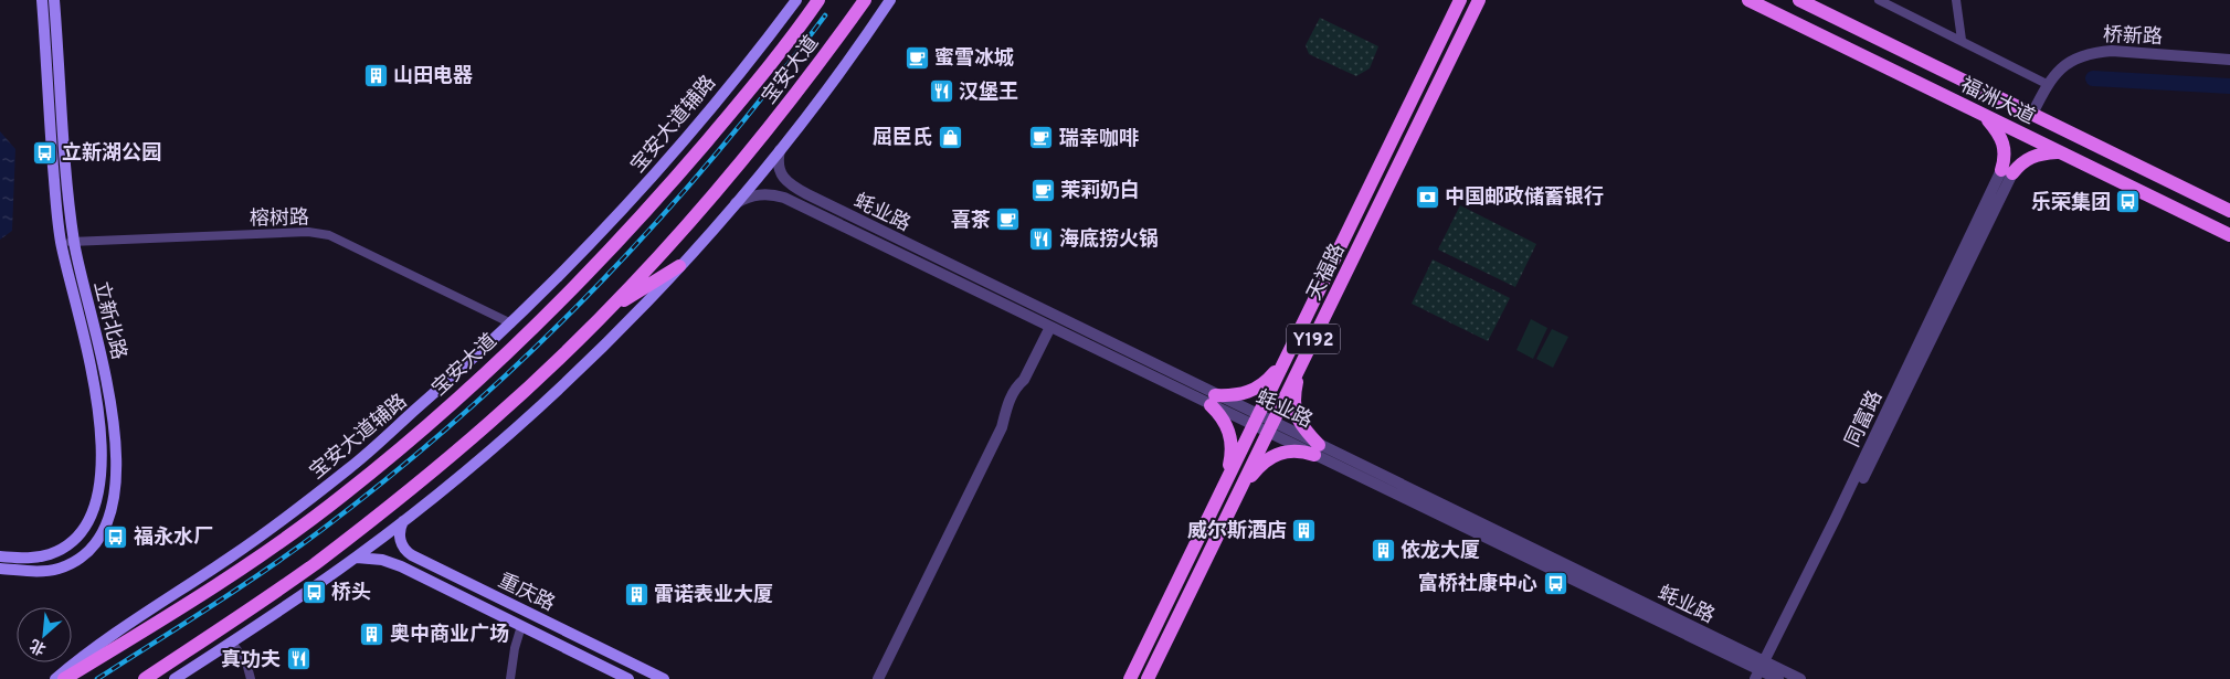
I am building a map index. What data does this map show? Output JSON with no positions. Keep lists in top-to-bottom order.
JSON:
{
  "streets": {
    "main road": [
      "宝安大道",
      "福洲大道",
      "宝安大道辅路",
      "天福路",
      "立新北路",
      "Y192",
      "重庆路"
    ],
    "street": [
      "桥新路",
      "蚝业路",
      "榕树路",
      "同富路"
    ]
  },
  "crossings": [
    ["桥新路", "福洲大道"],
    ["宝安大道辅路", "榕树路"],
    ["蚝业路", "天福路"],
    ["蚝业路", "同富路"],
    ["榕树路", "立新北路"]
  ],
  "places": {
    "cafe": [
      "蜜雪冰城",
      "瑞幸咖啡",
      "茉莉奶白",
      "喜茶"
    ],
    "building": [
      "山田电器",
      "威尔斯酒店",
      "依龙大厦",
      "雷诺表业大厦",
      "奥中商业广场"
    ],
    "restaurant": ["汉堡王", "海底捞火锅", "真功夫"],
    "shop": ["屈臣氏"],
    "bus stop": [
      "立新湖公园",
      "乐荣集团",
      "福永水厂",
      "富桥社康中心",
      "桥头"
    ],
    "bank": ["中国邮政储蓄银行"]
  },
  "north": "bottom left"
}
